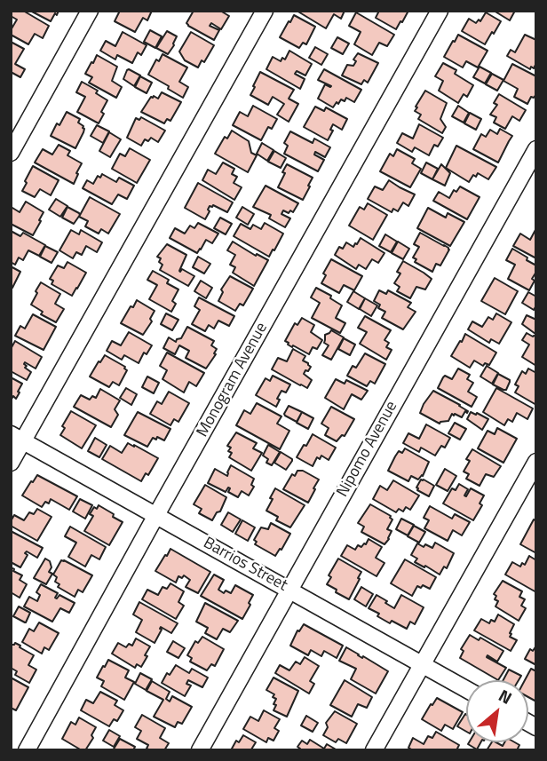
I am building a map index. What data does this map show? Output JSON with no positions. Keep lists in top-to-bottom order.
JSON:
{
  "streets": {
    "street": ["Monogram Avenue", "Nipomo Avenue", "Barrios Street"]
  },
  "crossings": [
    ["Monogram Avenue", "Barrios Street"],
    ["Nipomo Avenue", "Barrios Street"]
  ],
  "north": "top right"
}
